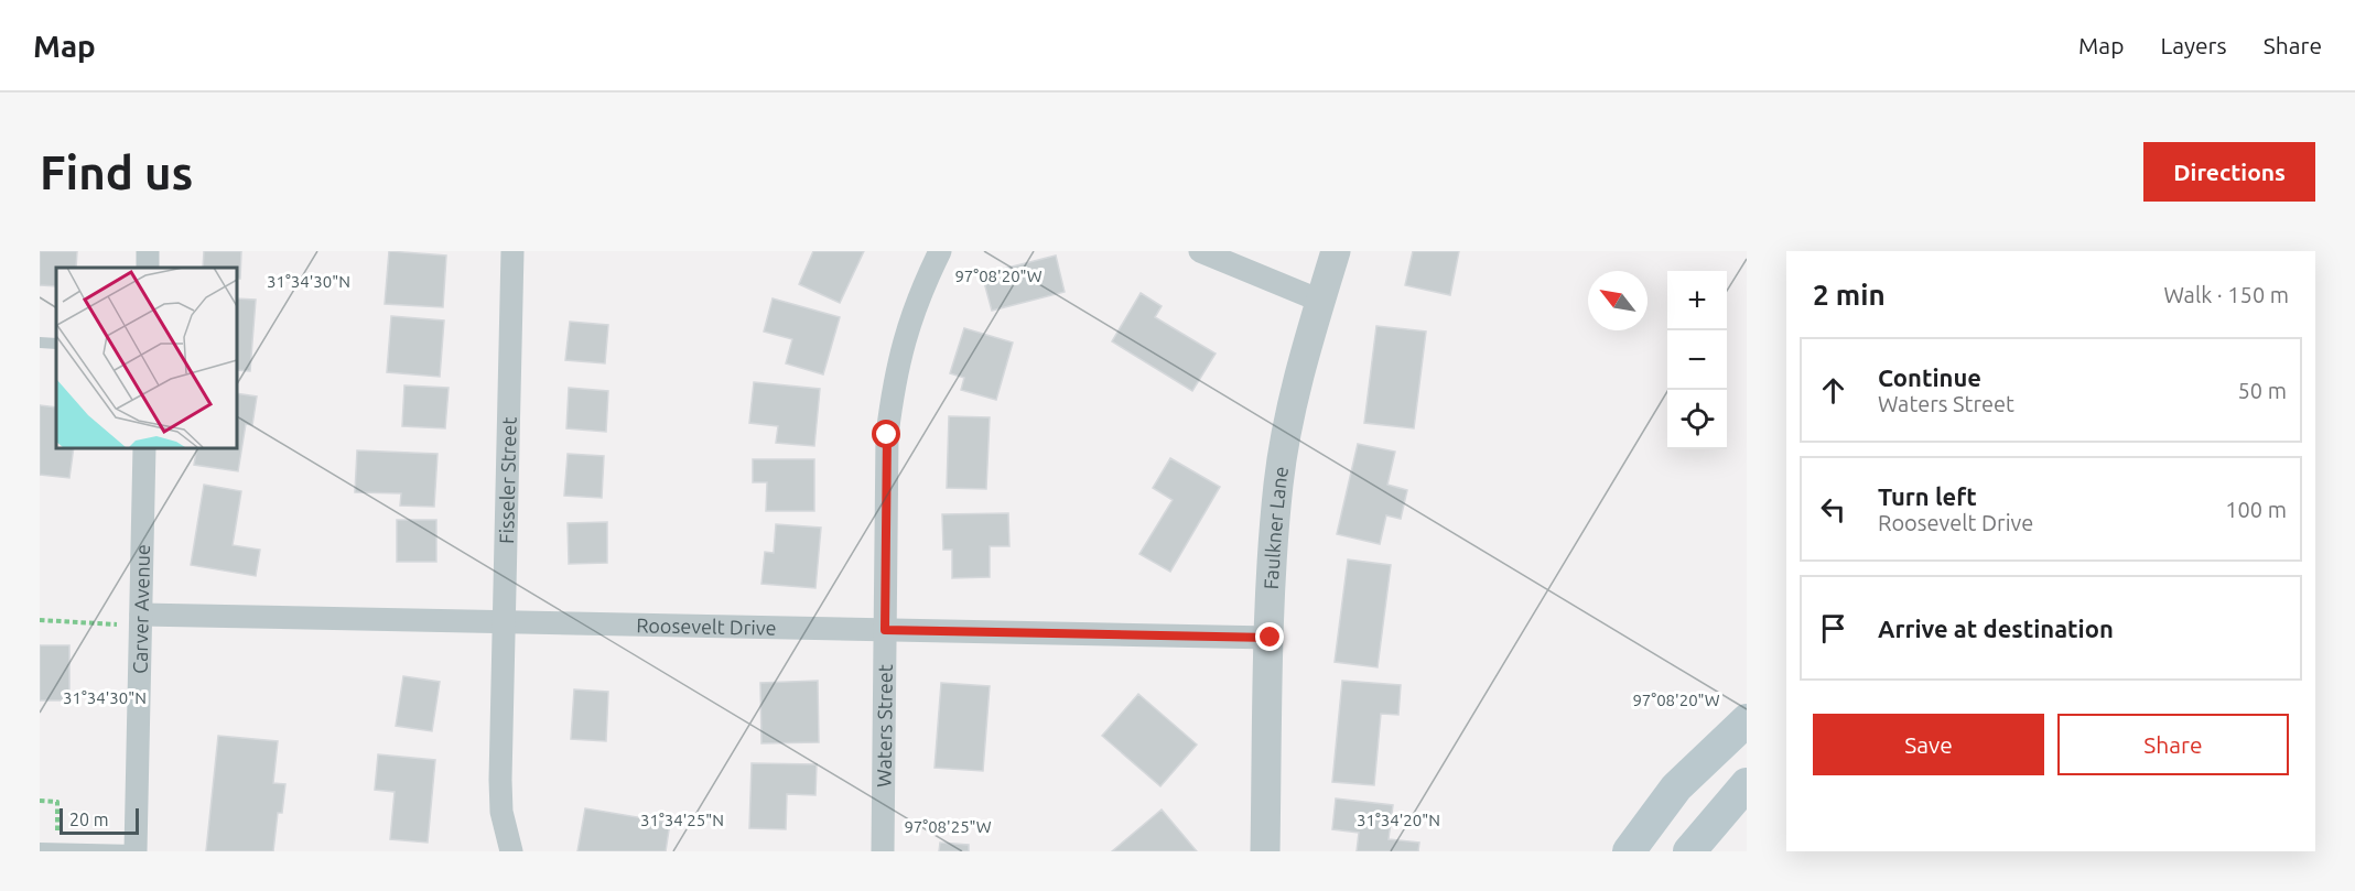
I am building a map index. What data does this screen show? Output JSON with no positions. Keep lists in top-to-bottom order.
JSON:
{
  "streets": {
    "street": [
      "Fisseler Street",
      "Faulkner Lane",
      "Carver Avenue",
      "Roosevelt Drive",
      "Waters Street"
    ]
  },
  "crossings": [
    ["Fisseler Street", "Roosevelt Drive"],
    ["Faulkner Lane", "Roosevelt Drive"],
    ["Carver Avenue", "Roosevelt Drive"],
    ["Roosevelt Drive", "Waters Street"]
  ],
  "scale_bar": "20 m",
  "north": "top left",
  "page": {
    "header": "Map",
    "nav": ["Map", "Layers", "Share"],
    "buttons": [
      "Directions",
      ["Save", "Share"]
    ],
    "title": "Find us",
    "heading": ["2 min", "Walk · 150 m"],
    "map_buttons": ["+", "−"],
    "list": [
      ["Continue", "Waters Street", "50 m"],
      ["Turn left", "Roosevelt Drive", "100 m"],
      "Arrive at destination"
    ],
    "scale": "20 m"
  },
  "coordinates": [
    "97°08'20\"W",
    "31°34'30\"N",
    "31°34'25\"N",
    "31°34'20\"N",
    "97°08'25\"W"
  ]
}
